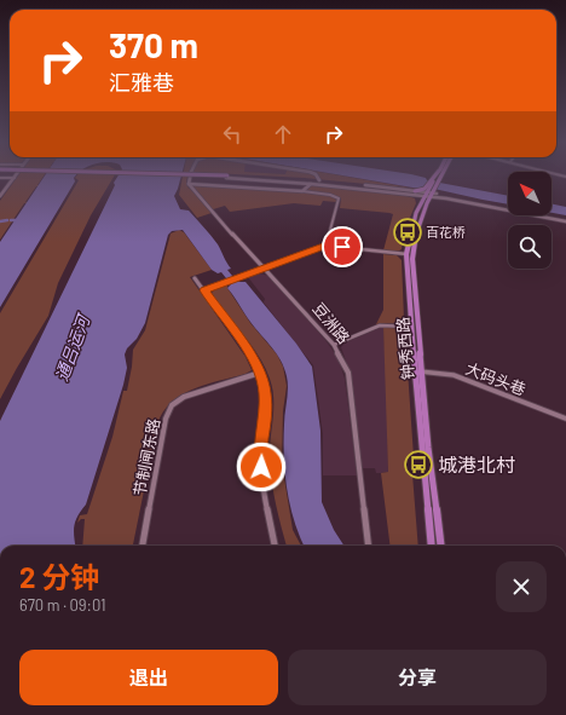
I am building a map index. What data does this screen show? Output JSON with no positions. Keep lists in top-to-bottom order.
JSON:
{
  "streets": {
    "main road": ["钟秀西路"],
    "street": ["豆洲路", "大码头巷", "节制闸东路"]
  },
  "crossings": [
    ["钟秀西路", "大码头巷"]
  ],
  "water": ["通吕运河"],
  "places": {
    "bus stop": ["百花桥", "城港北村"]
  },
  "north": "top left",
  "page": {
    "turn": ["370 m", "汇雅巷"],
    "heading": ["2 分钟", "670 m · 09:01"],
    "buttons": ["退出", "分享"]
  }
}
